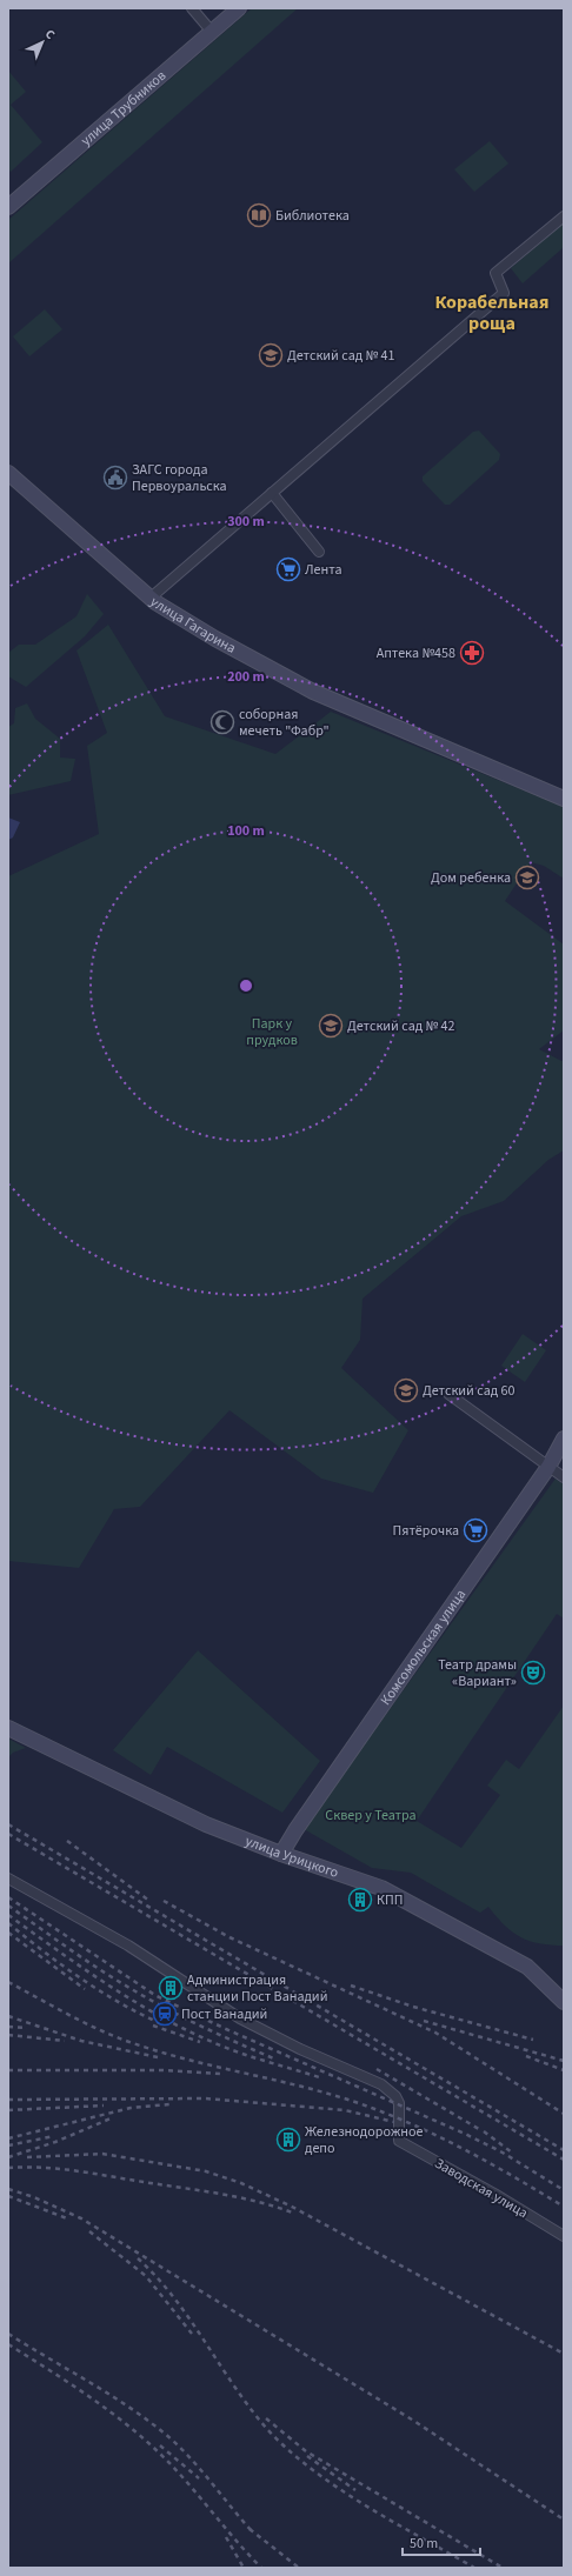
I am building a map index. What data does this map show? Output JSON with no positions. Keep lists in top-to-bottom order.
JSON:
{
  "streets": {
    "street": [
      "улица Трубников",
      "улица Гагарина",
      "Комсомольская улица",
      "улица Урицкого",
      "Заводская улица"
    ]
  },
  "crossings": [
    ["Комсомольская улица", "улица Урицкого"]
  ],
  "districts": ["Корабельная роща"],
  "parks": ["Парк у прудков", "Сквер у Театра"],
  "places": {
    "library": ["Библиотека"],
    "school or university": [
      "Детский сад № 41",
      "Дом ребенка",
      "Детский сад № 42",
      "Детский сад 60"
    ],
    "public building": ["ЗАГС города Первоуральска"],
    "supermarket": ["Лента", "Пятёрочка"],
    "pharmacy": ["Аптека №458"],
    "mosque": ["соборная мечеть \"Фабр\""],
    "theatre": ["Театр драмы «Вариант»"],
    "building": ["КПП", "Администрация станции Пост Ванадий", "Железнодорожное депо"],
    "station": ["Пост Ванадий"]
  },
  "scale_bar": "50 m",
  "north": "top right",
  "rings": ["300 m", "200 m", "100 m"]
}
